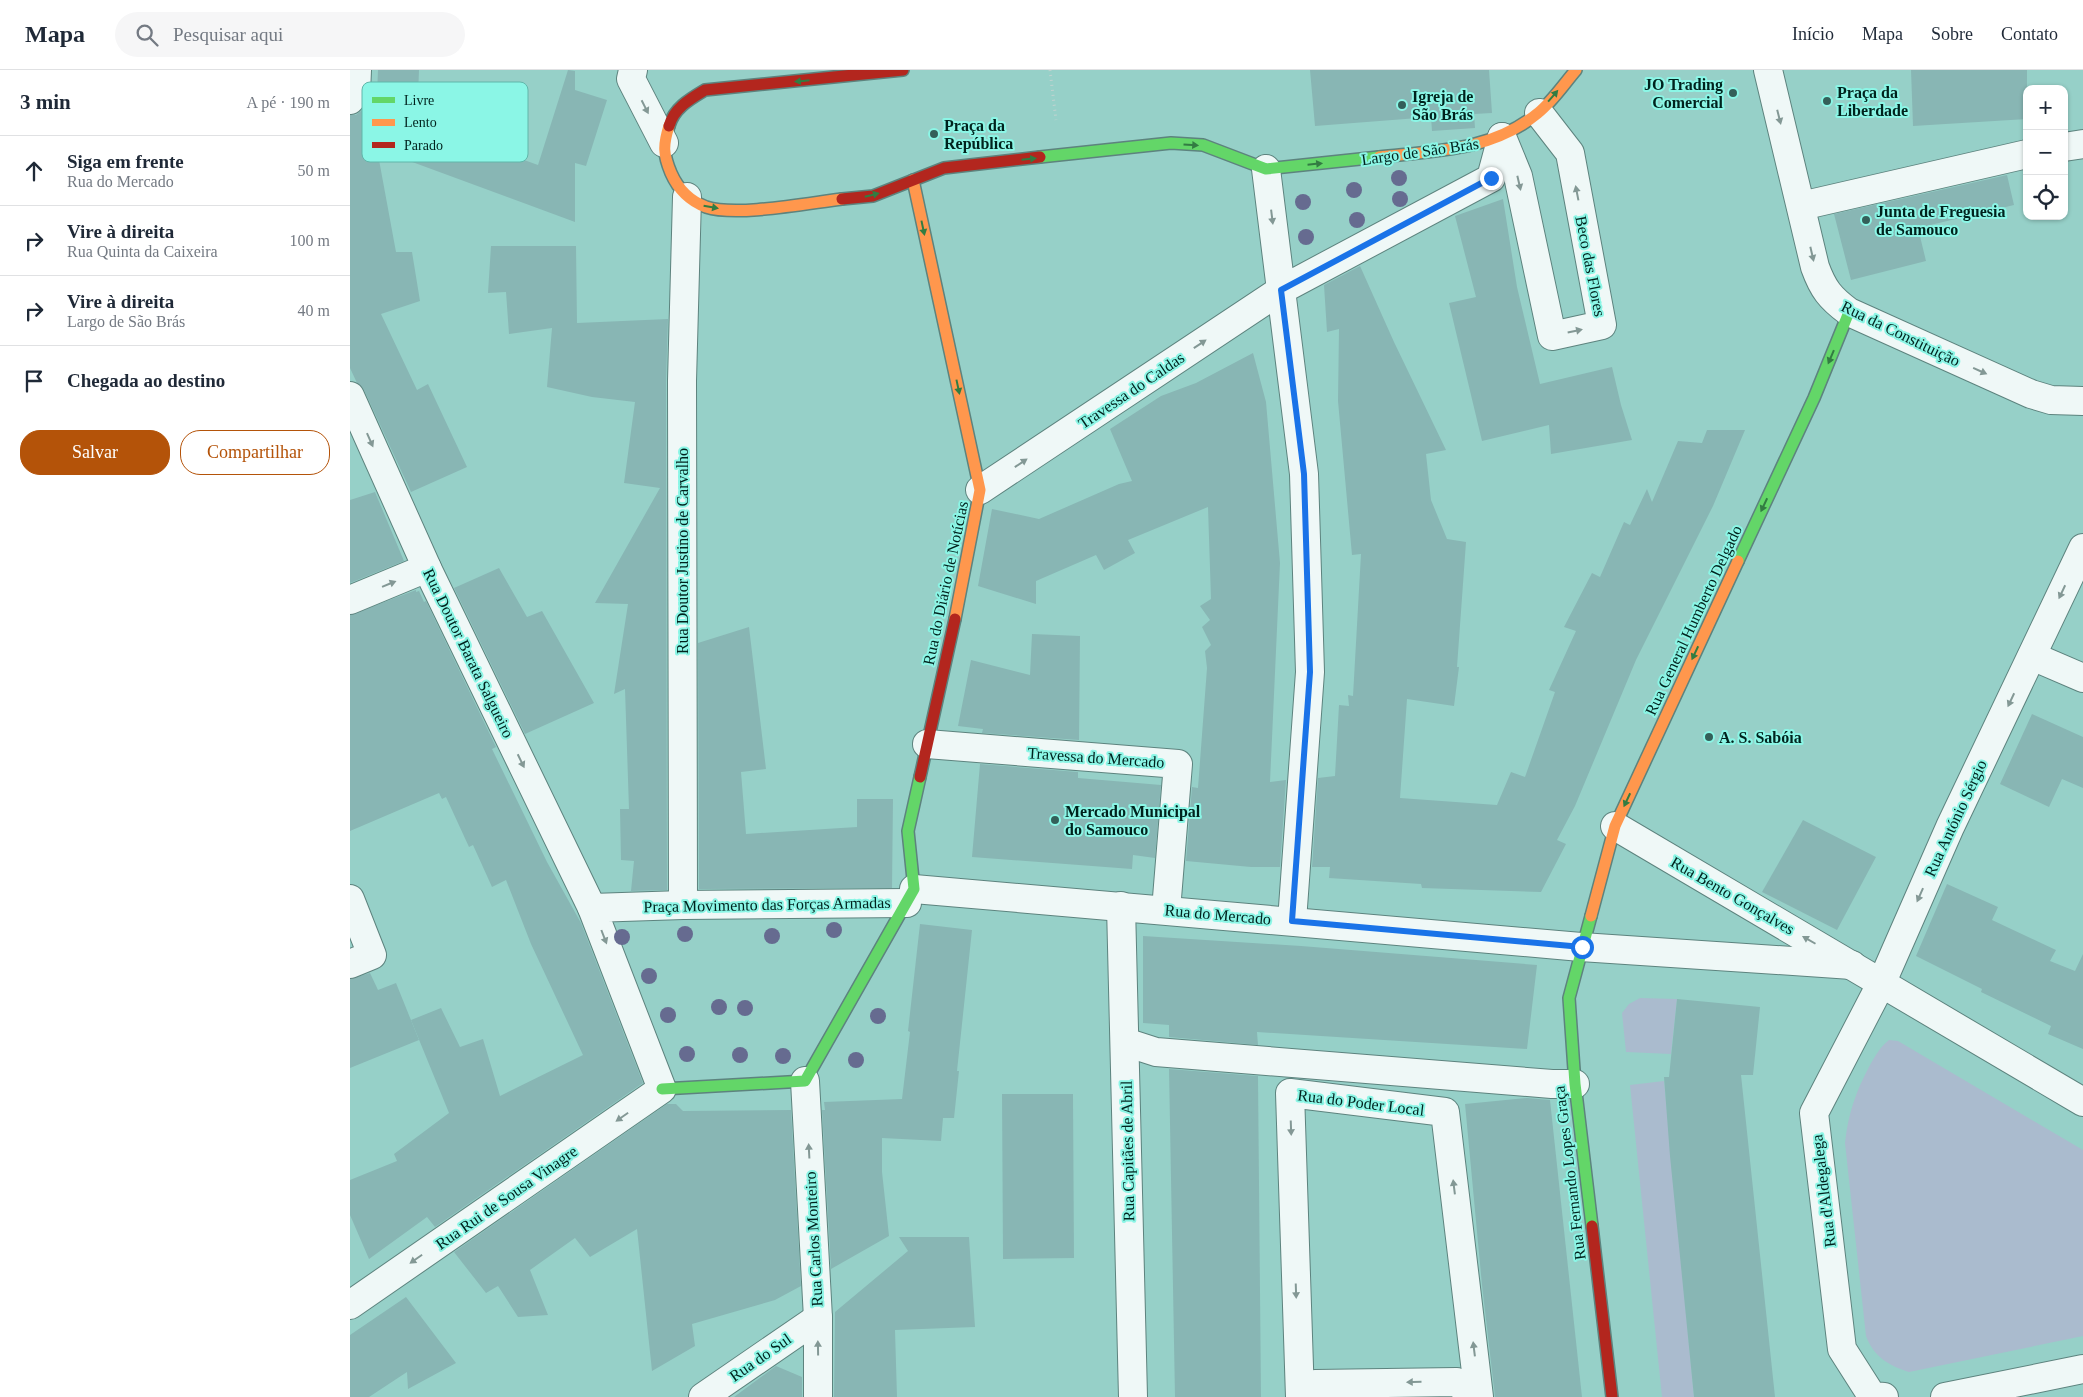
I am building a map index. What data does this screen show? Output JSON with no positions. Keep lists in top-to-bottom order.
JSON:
{
  "streets": {
    "street": [
      "Largo de São Brás",
      "Beco das Flores",
      "Rua da Constituição",
      "Travessa do Caldas",
      "Rua Doutor Justino de Carvalho",
      "Rua do Diário de Notícias",
      "Rua General Humberto Delgado",
      "Rua Doutor Barata Salgueiro",
      "Travessa do Mercado",
      "Rua António Sérgio",
      "Rua Bento Gonçalves",
      "Praça Movimento das Forças Armadas",
      "Rua do Mercado",
      "Rua do Poder Local",
      "Rua Capitães de Abril",
      "Rua Fernando Lopes Graça",
      "Rua d'Aldegalega",
      "Rua Rui de Sousa Vinagre",
      "Rua Carlos Monteiro",
      "Rua do Sul"
    ]
  },
  "crossings": [
    ["Largo de São Brás", "Beco das Flores"],
    ["Largo de São Brás", "Travessa do Caldas"],
    ["Rua da Constituição", "Rua General Humberto Delgado"],
    ["Travessa do Caldas", "Rua do Diário de Notícias"],
    ["Rua Doutor Justino de Carvalho", "Praça Movimento das Forças Armadas"],
    ["Rua do Diário de Notícias", "Travessa do Mercado"],
    ["Rua do Diário de Notícias", "Praça Movimento das Forças Armadas"],
    ["Rua do Diário de Notícias", "Rua do Mercado"],
    ["Rua General Humberto Delgado", "Rua Bento Gonçalves"],
    ["Rua General Humberto Delgado", "Rua do Mercado"],
    ["Rua General Humberto Delgado", "Rua Fernando Lopes Graça"],
    ["Rua Doutor Barata Salgueiro", "Praça Movimento das Forças Armadas"],
    ["Travessa do Mercado", "Rua do Mercado"],
    ["Rua António Sérgio", "Rua Bento Gonçalves"],
    ["Rua António Sérgio", "Rua d'Aldegalega"],
    ["Rua Bento Gonçalves", "Rua do Mercado"],
    ["Rua Bento Gonçalves", "Rua Fernando Lopes Graça"],
    ["Rua Bento Gonçalves", "Rua d'Aldegalega"],
    ["Praça Movimento das Forças Armadas", "Rua do Mercado"],
    ["Praça Movimento das Forças Armadas", "Rua Carlos Monteiro"],
    ["Rua do Mercado", "Rua Capitães de Abril"],
    ["Rua do Mercado", "Rua Fernando Lopes Graça"],
    ["Rua Carlos Monteiro", "Rua do Sul"]
  ],
  "one_way": [
    "Largo de São Brás",
    "Rua da Constituição",
    "Travessa do Caldas",
    "Rua do Diário de Notícias",
    "Rua General Humberto Delgado",
    "Rua Doutor Barata Salgueiro",
    "Rua António Sérgio",
    "Rua Rui de Sousa Vinagre",
    "Rua Carlos Monteiro"
  ],
  "places": [
    "JO Trading Comercial",
    "Praça da Liberdade",
    "Igreja de São Brás",
    "Praça da República",
    "Junta de Freguesia de Samouco",
    "A. S. Sabóia",
    "Mercado Municipal do Samouco"
  ],
  "legend": ["Livre", "Lento", "Parado"],
  "page": {
    "header": "Mapa",
    "search": "Pesquisar aqui",
    "nav": [
      "Início",
      "Mapa",
      "Sobre",
      "Contato"
    ],
    "heading": ["3 min", "A pé · 190 m"],
    "map_buttons": ["+", "−"],
    "list": [
      ["Siga em frente", "Rua do Mercado", "50 m"],
      ["Vire à direita", "Rua Quinta da Caixeira", "100 m"],
      ["Vire à direita", "Largo de São Brás", "40 m"],
      "Chegada ao destino"
    ],
    "buttons": ["Salvar", "Compartilhar"]
  }
}
